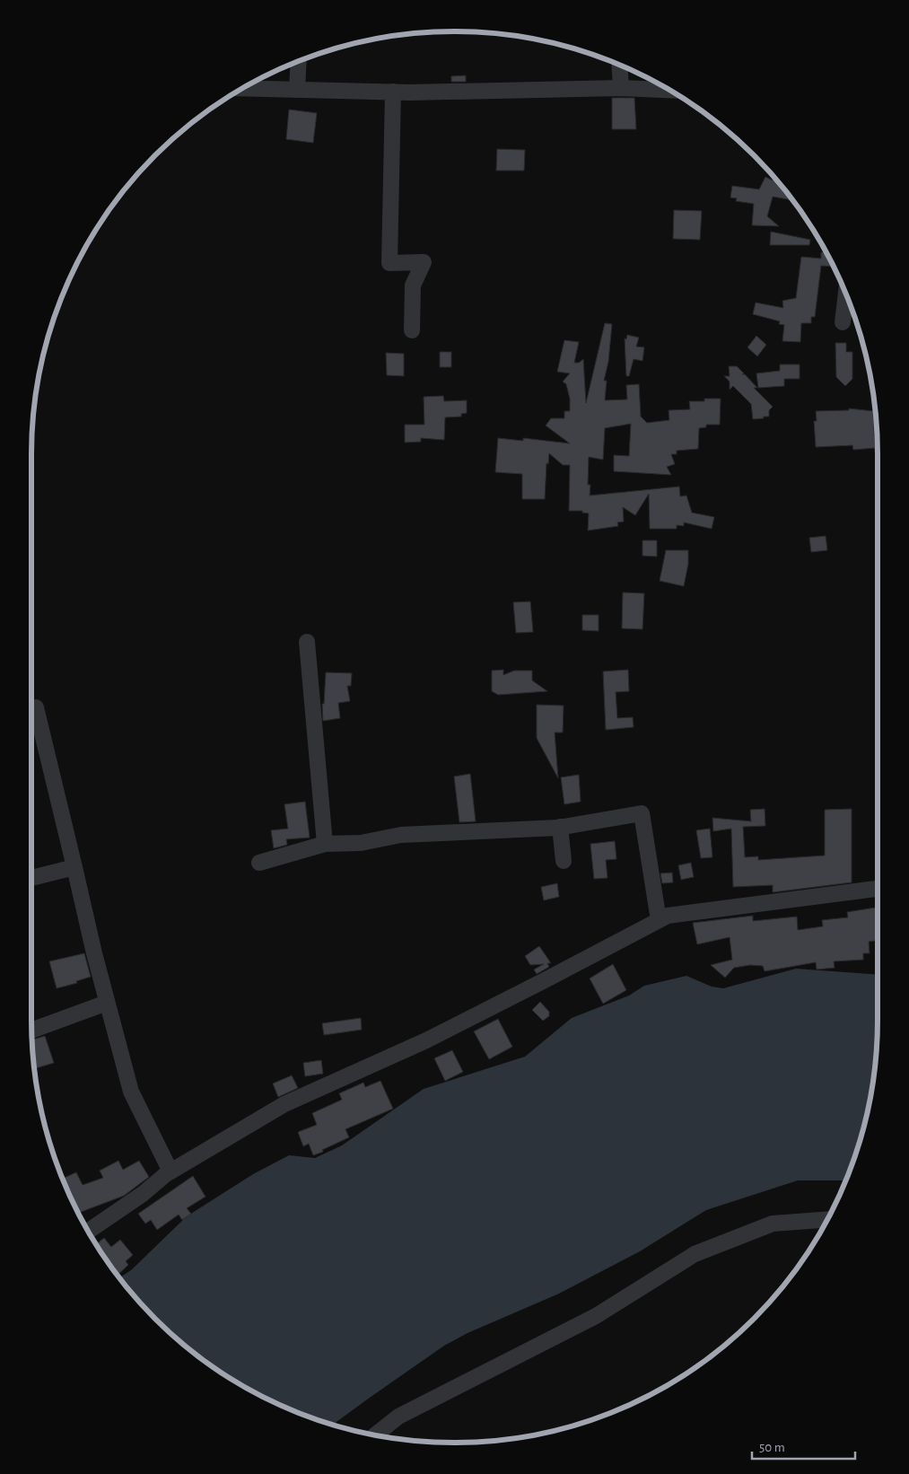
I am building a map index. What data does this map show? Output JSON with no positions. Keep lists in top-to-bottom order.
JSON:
{
  "scale_bar": "50 m"
}
